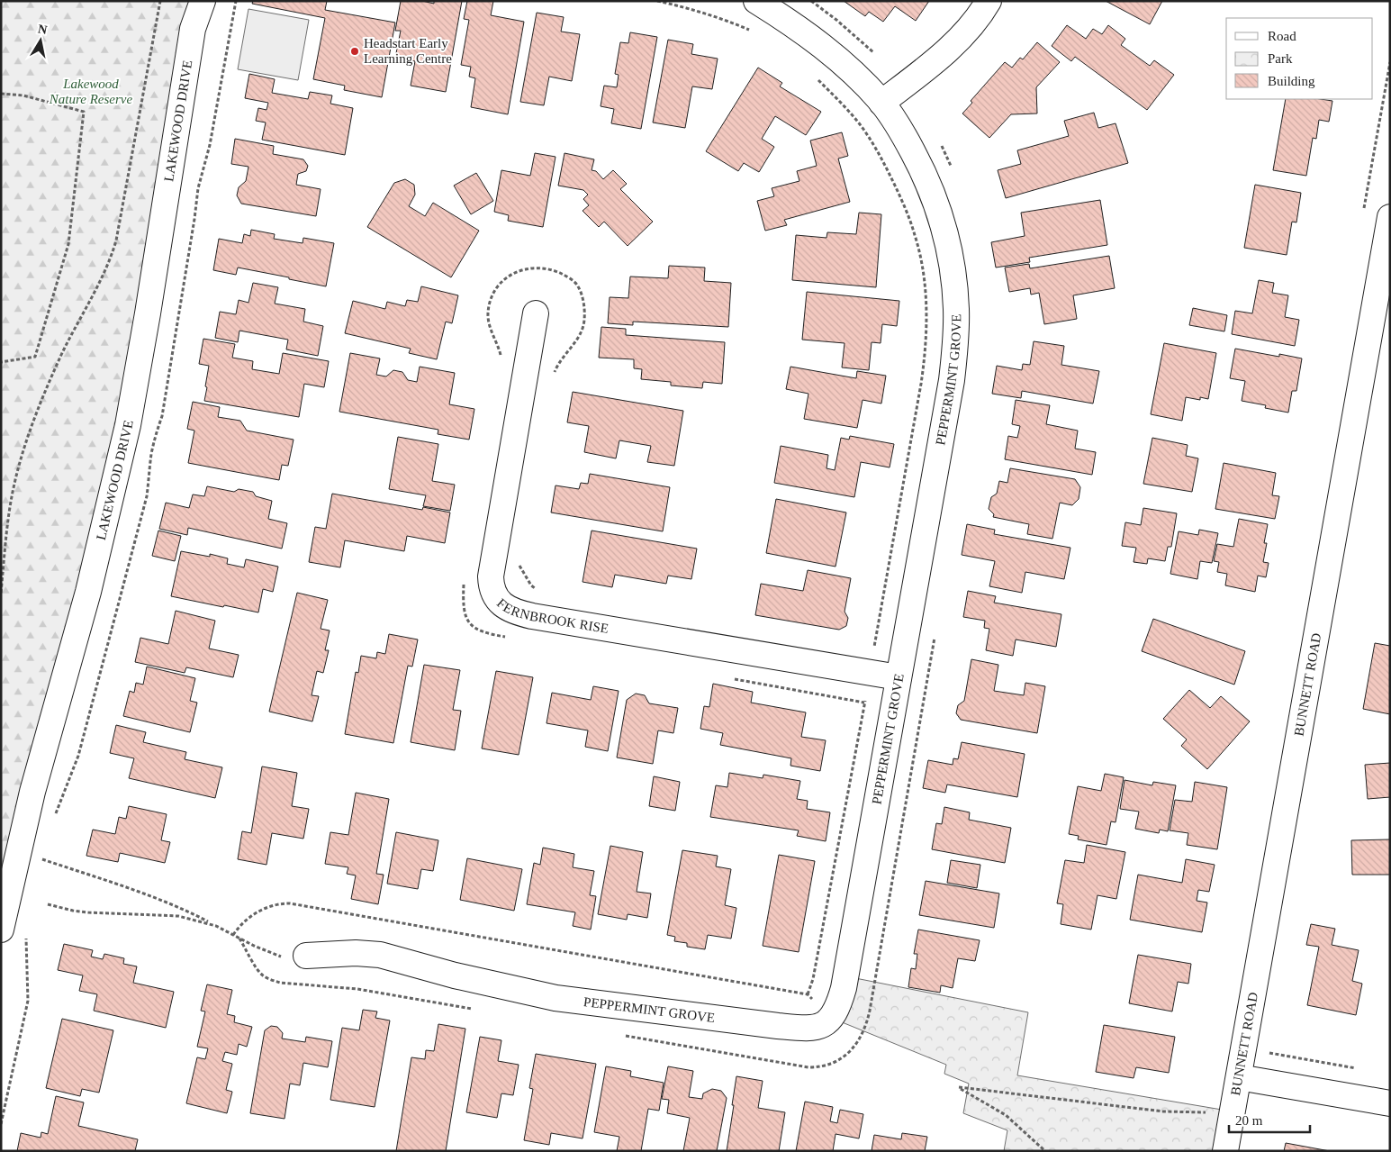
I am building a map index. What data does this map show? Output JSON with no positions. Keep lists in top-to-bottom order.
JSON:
{
  "streets": {
    "street": [
      "LAKEWOOD DRIVE",
      "PEPPERMINT GROVE",
      "FERNBROOK RISE",
      "BUNNETT ROAD"
    ]
  },
  "crossings": [
    ["PEPPERMINT GROVE", "FERNBROOK RISE"]
  ],
  "parks": ["Lakewood Nature Reserve"],
  "places": ["Headstart Early Learning Centre"],
  "legend": ["Road", "Park", "Building"],
  "scale_bar": "20 m",
  "north": "top"
}
